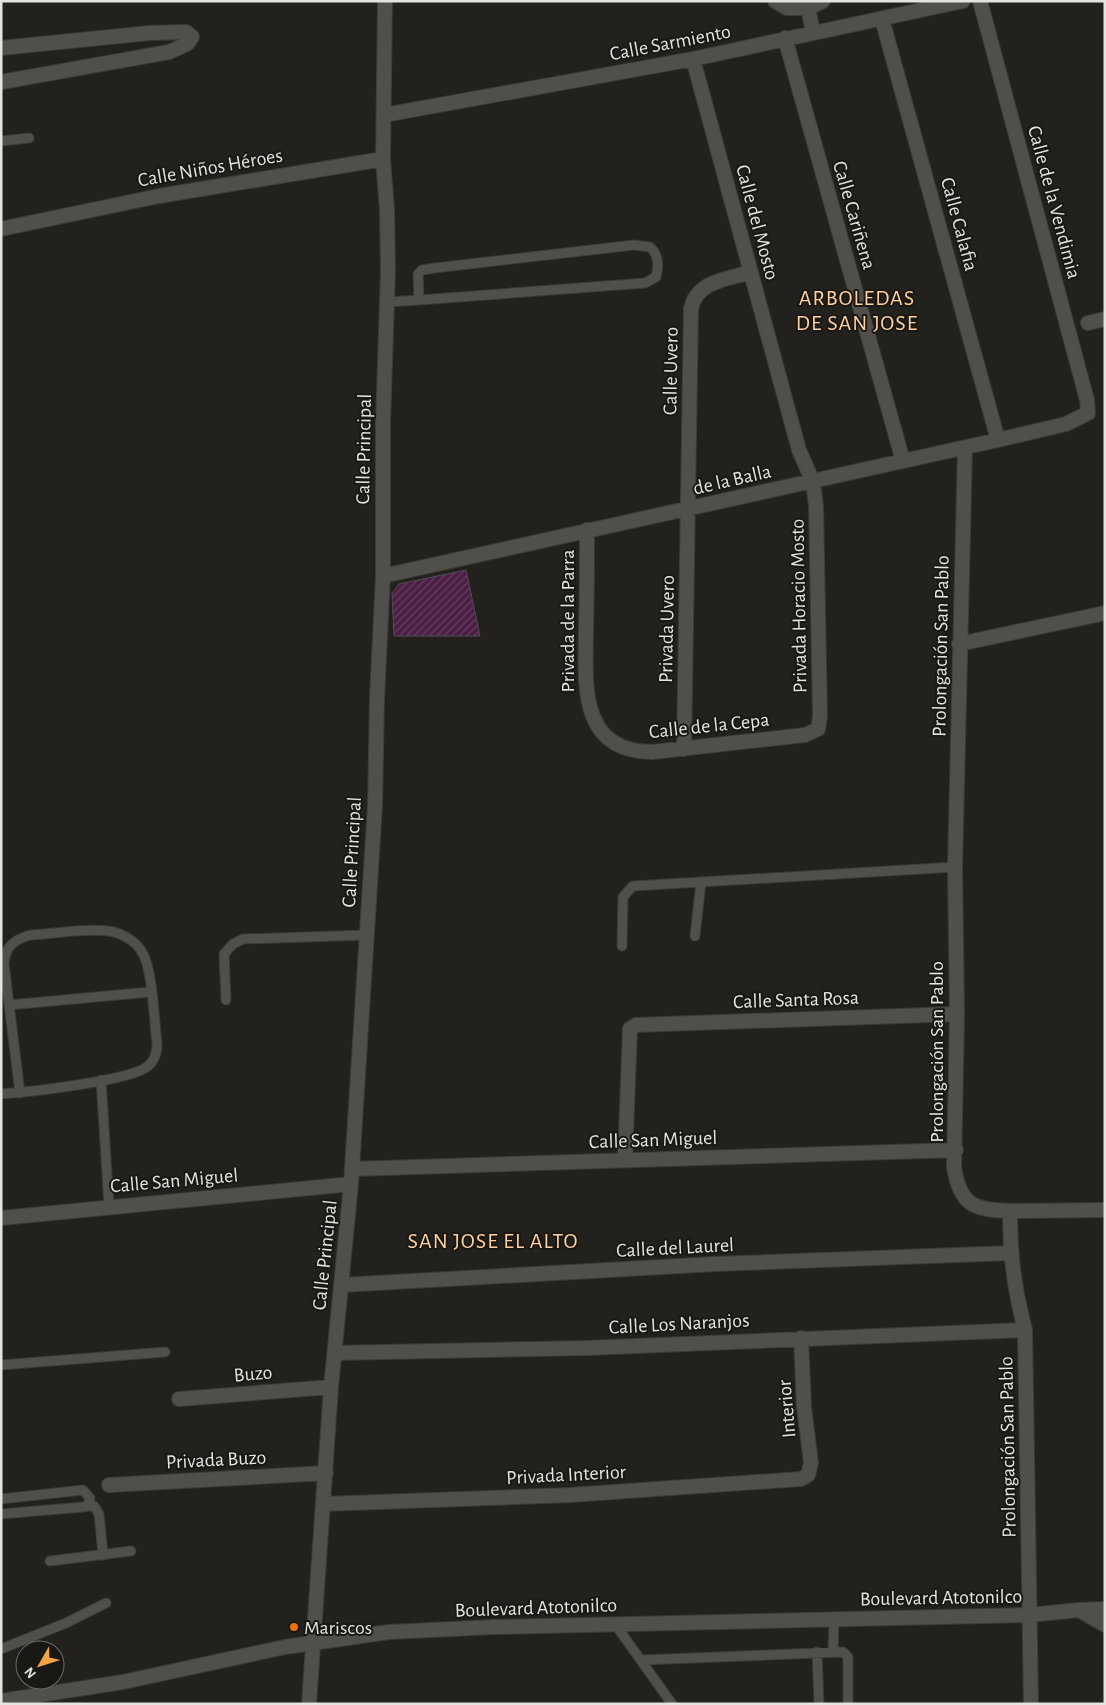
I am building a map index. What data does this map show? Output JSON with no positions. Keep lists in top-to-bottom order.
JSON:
{
  "streets": {
    "street": [
      "Calle Sarmiento",
      "Calle Niños Héroes",
      "Calle de la Vendimia",
      "Calle Cariñena",
      "Calle del Mosto",
      "Calle Calafia",
      "Calle Uvero",
      "Calle Principal",
      "de la Balla",
      "Privada Horacio Mosto",
      "Privada de la Parra",
      "Privada Uvero",
      "Prolongación San Pablo",
      "Calle de la Cepa",
      "Calle Santa Rosa",
      "Calle San Miguel",
      "Calle del Laurel",
      "Calle Los Naranjos",
      "Buzo",
      "Interior",
      "Privada Buzo",
      "Privada Interior",
      "Boulevard Atotonilco"
    ]
  },
  "crossings": [
    ["Calle Sarmiento", "Calle Cariñena"],
    ["Calle Sarmiento", "Calle del Mosto"],
    ["Calle Sarmiento", "Calle Calafia"],
    ["Calle Sarmiento", "Calle Principal"],
    ["Calle Niños Héroes", "Calle Principal"],
    ["Calle de la Vendimia", "de la Balla"],
    ["Calle Cariñena", "de la Balla"],
    ["Calle del Mosto", "Calle Uvero"],
    ["Calle del Mosto", "de la Balla"],
    ["Calle del Mosto", "Privada Horacio Mosto"],
    ["Calle Calafia", "de la Balla"],
    ["Calle Uvero", "de la Balla"],
    ["Calle Uvero", "Privada Uvero"],
    ["Calle Principal", "de la Balla"],
    ["Calle Principal", "Calle San Miguel"],
    ["Calle Principal", "Calle del Laurel"],
    ["Calle Principal", "Calle Los Naranjos"],
    ["Calle Principal", "Buzo"],
    ["Calle Principal", "Privada Buzo"],
    ["Calle Principal", "Privada Interior"],
    ["Calle Principal", "Boulevard Atotonilco"],
    ["de la Balla", "Privada Horacio Mosto"],
    ["de la Balla", "Privada de la Parra"],
    ["de la Balla", "Privada Uvero"],
    ["de la Balla", "Prolongación San Pablo"],
    ["Privada Horacio Mosto", "Calle de la Cepa"],
    ["Privada de la Parra", "Calle de la Cepa"],
    ["Privada Uvero", "Calle de la Cepa"],
    ["Prolongación San Pablo", "Calle Santa Rosa"],
    ["Prolongación San Pablo", "Calle San Miguel"],
    ["Prolongación San Pablo", "Calle del Laurel"],
    ["Prolongación San Pablo", "Calle Los Naranjos"],
    ["Prolongación San Pablo", "Boulevard Atotonilco"],
    ["Calle Santa Rosa", "Calle San Miguel"],
    ["Calle Los Naranjos", "Interior"],
    ["Interior", "Privada Interior"]
  ],
  "districts": ["ARBOLEDAS DE SAN JOSE", "SAN JOSE EL ALTO"],
  "places": ["Mariscos"],
  "north": "bottom left"
}
